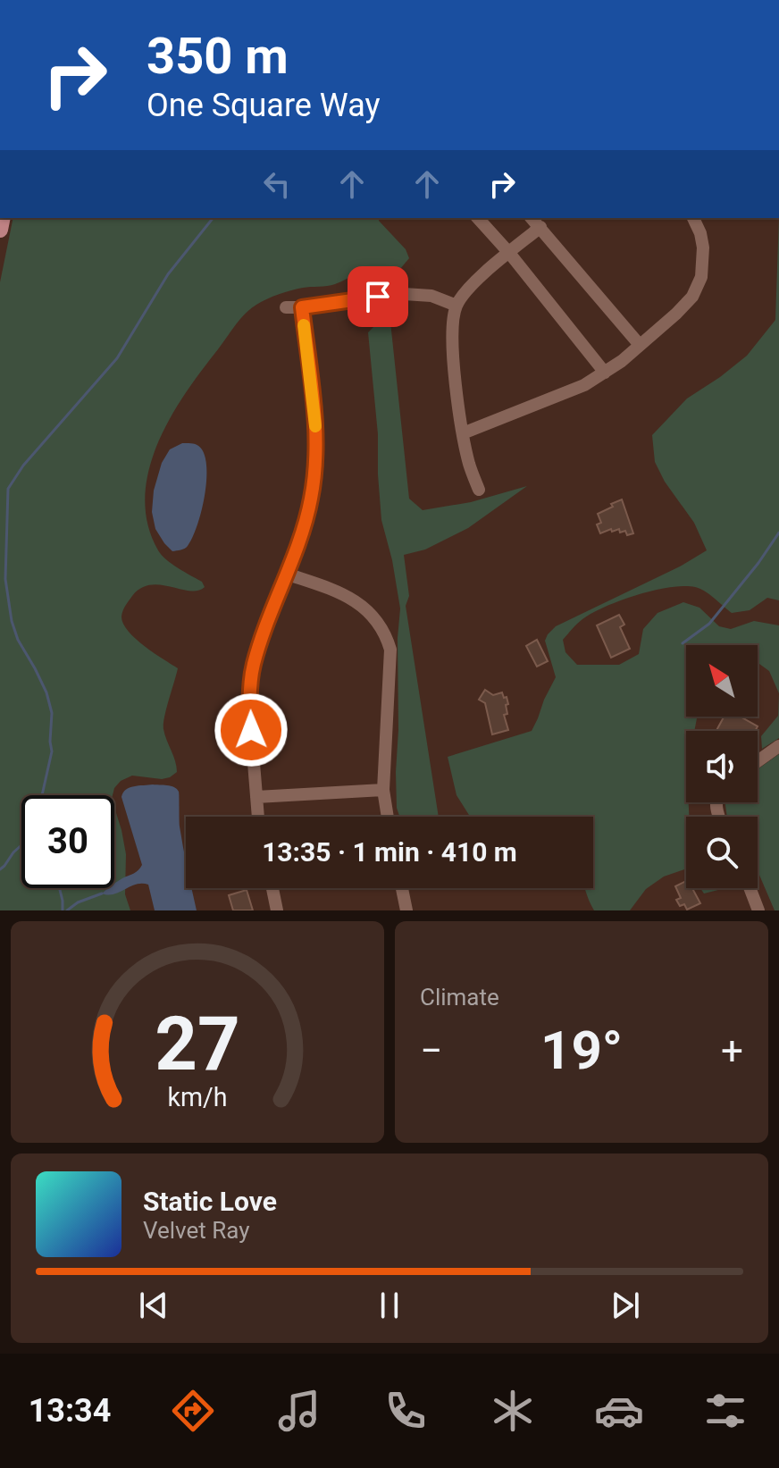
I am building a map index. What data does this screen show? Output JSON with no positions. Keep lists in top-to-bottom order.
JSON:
{
  "north": "top left",
  "page": {
    "turn": ["350 m", "One Square Way"],
    "limit": "30",
    "trip": "13:35 · 1 min · 410 m",
    "tile": "Climate",
    "heat": ["−", "19°", "+"],
    "song": ["Static Love", "Velvet Ray"],
    "tabs": "13:34",
    "gauge": ["27", "km/h"]
  }
}
